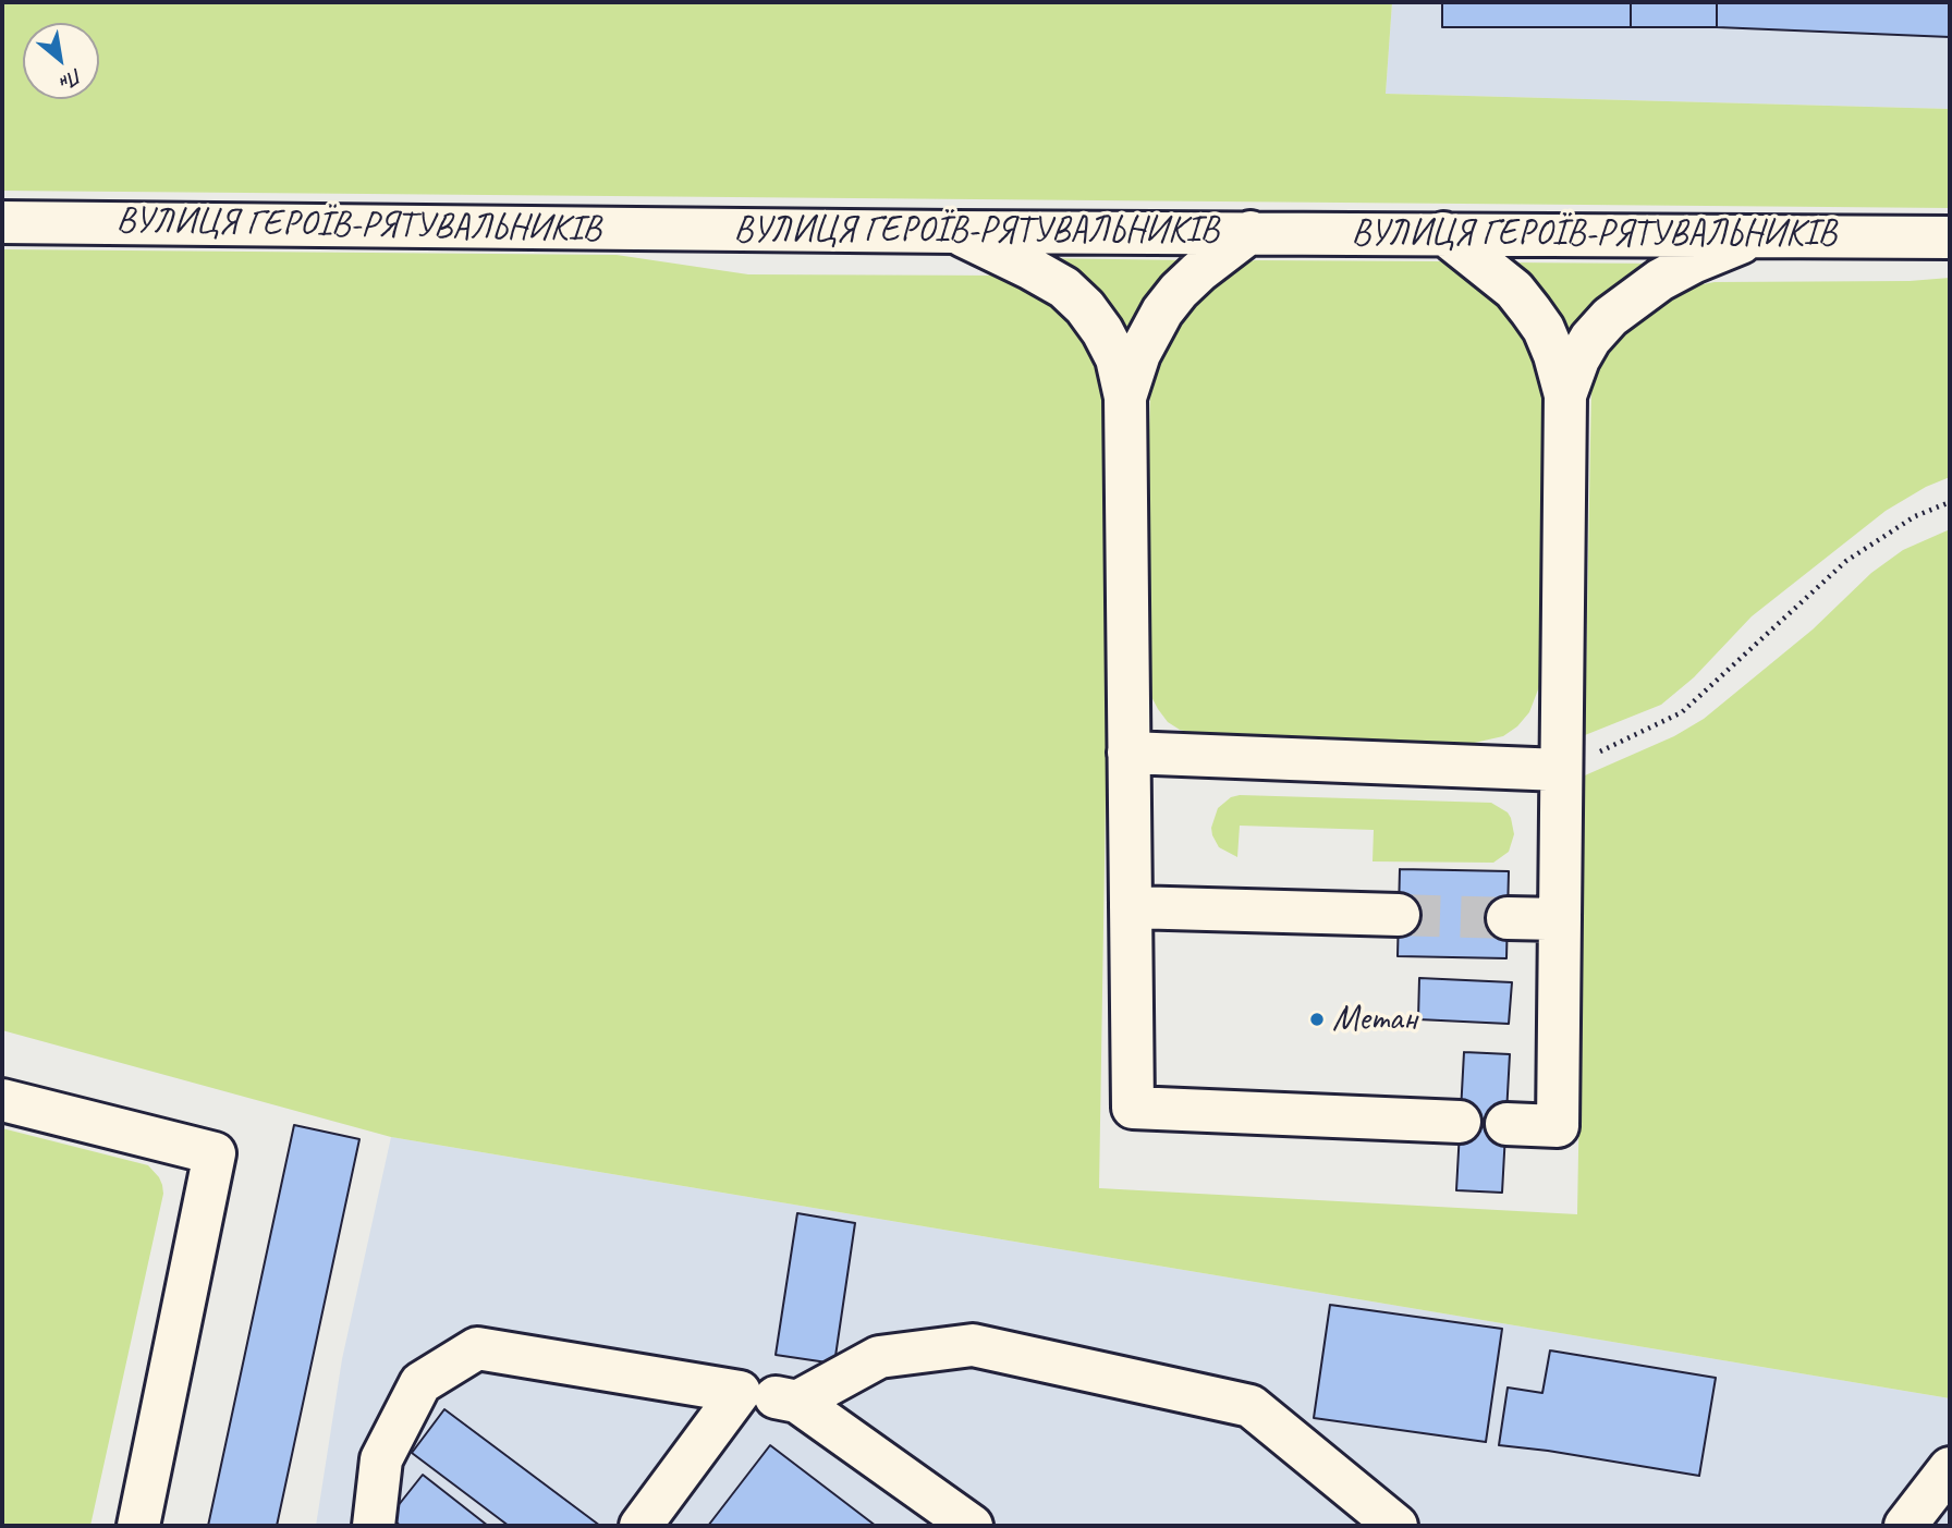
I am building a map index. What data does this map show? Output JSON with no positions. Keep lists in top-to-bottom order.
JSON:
{
  "streets": {
    "street": ["ВУЛИЦЯ ГЕРОЇВ-РЯТУВАЛЬНИКІВ"]
  },
  "places": ["Метан"],
  "north": "bottom right"
}
